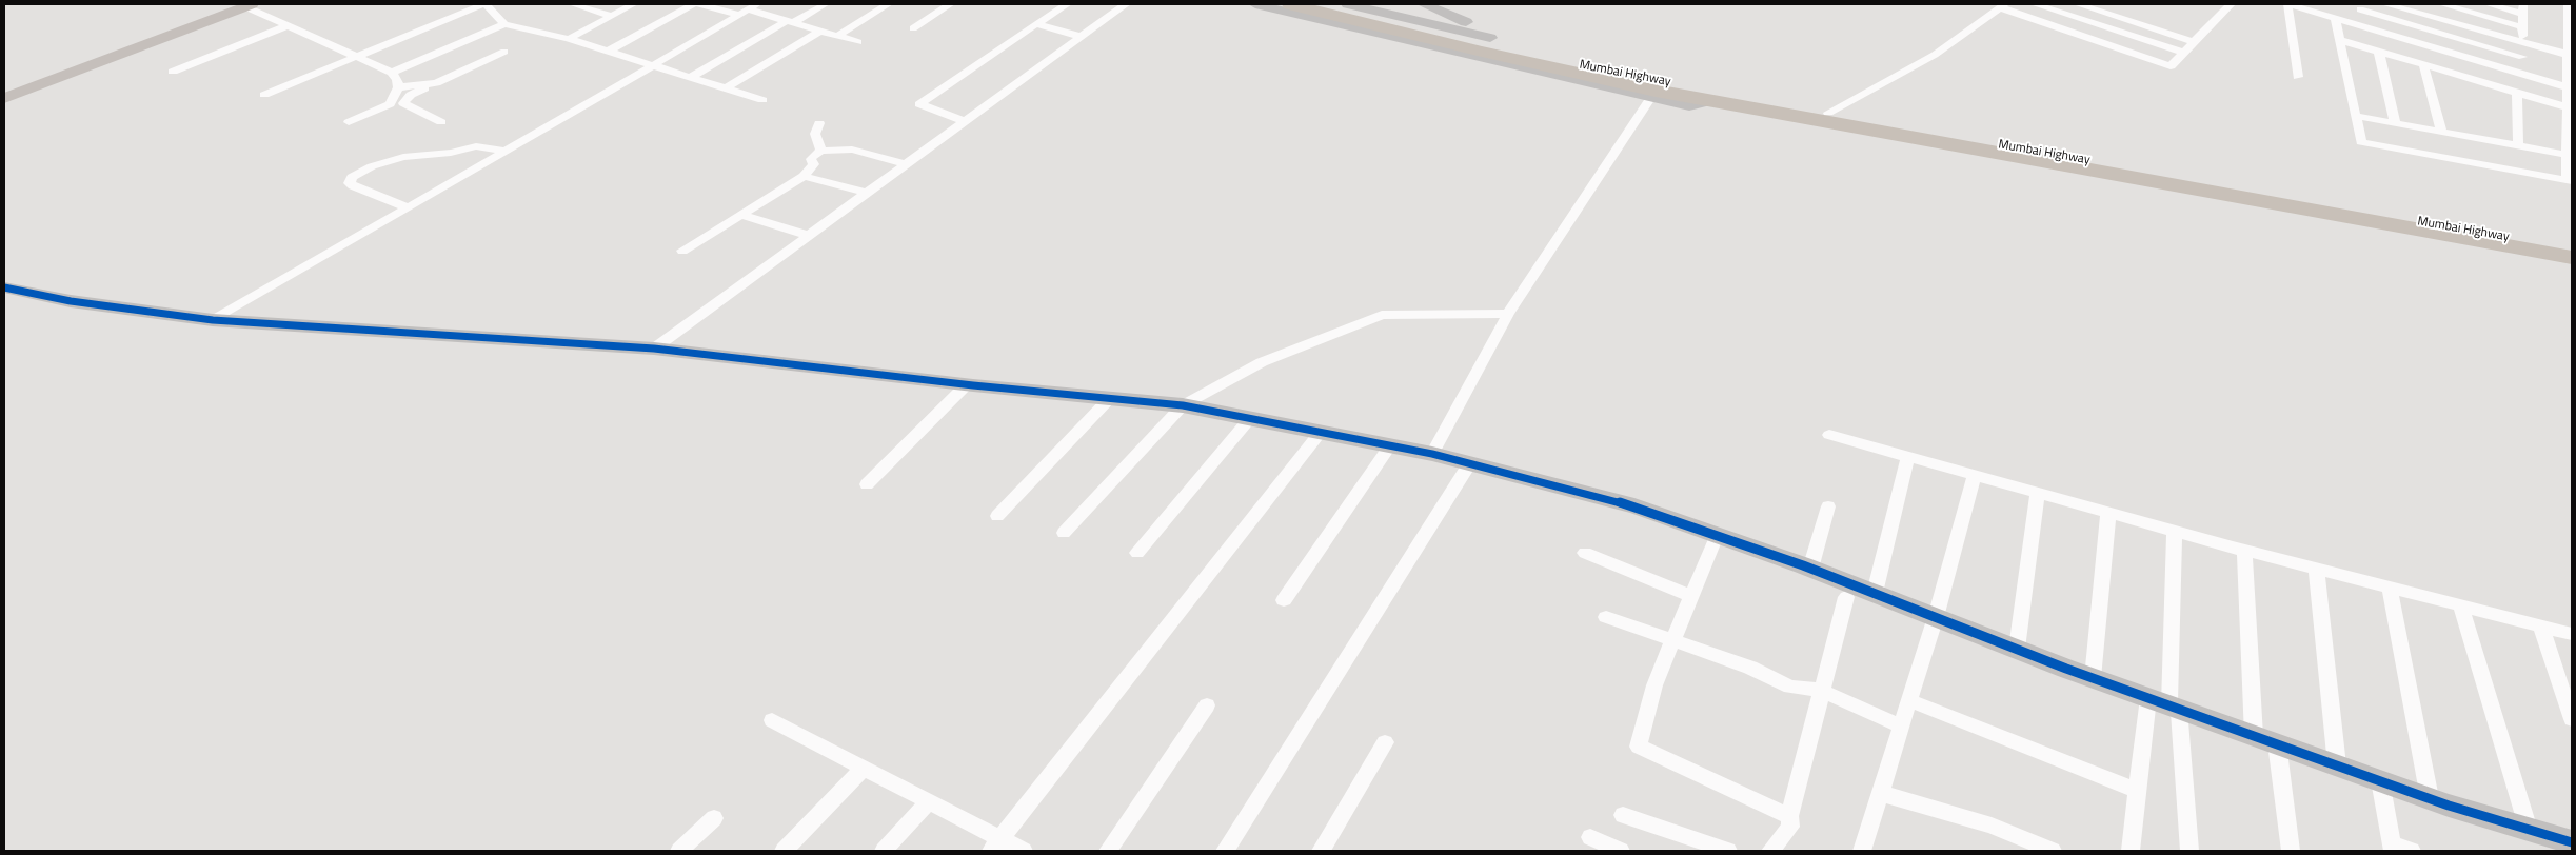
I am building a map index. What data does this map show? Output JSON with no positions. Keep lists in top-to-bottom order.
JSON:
{
  "streets": {
    "highway": ["Mumbai Highway"]
  }
}
